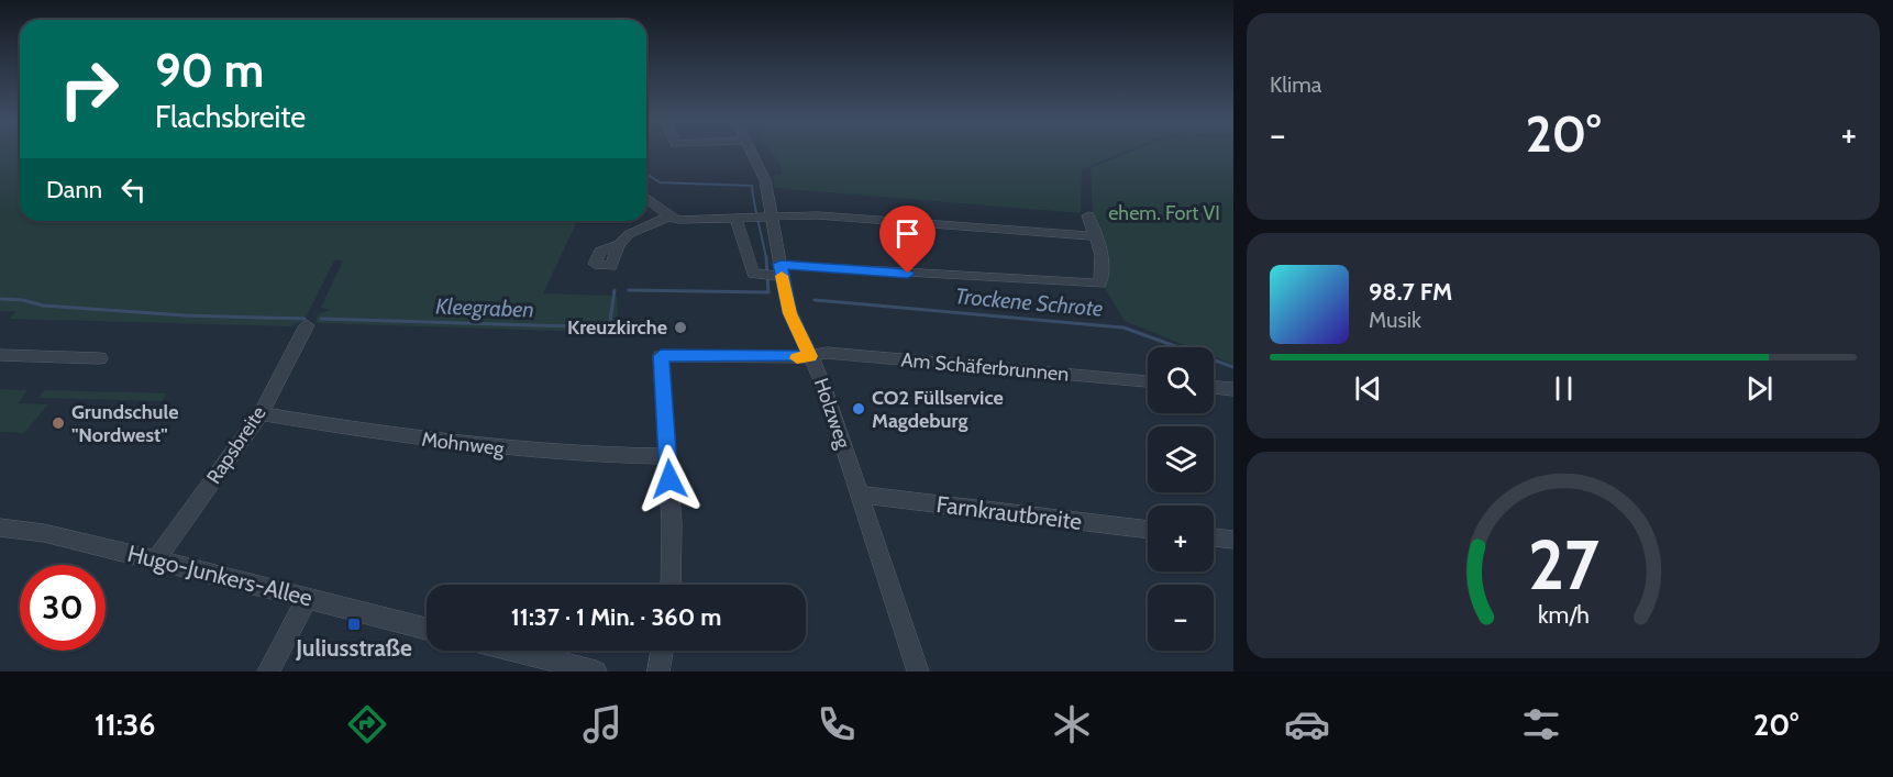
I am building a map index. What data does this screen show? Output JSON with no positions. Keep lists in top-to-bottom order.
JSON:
{
  "streets": {
    "street": [
      "Am Schäferbrunnen",
      "Holzweg",
      "Mohnweg",
      "Rapsbreite",
      "Farnkrautbreite",
      "Hugo-Junkers-Allee"
    ]
  },
  "crossings": [
    ["Am Schäferbrunnen", "Holzweg"],
    ["Am Schäferbrunnen", "Mohnweg"],
    ["Holzweg", "Farnkrautbreite"],
    ["Mohnweg", "Rapsbreite"],
    ["Rapsbreite", "Hugo-Junkers-Allee"]
  ],
  "water": ["Trockene Schrote", "Kleegraben"],
  "parks": ["ehem. Fort VI"],
  "places": {
    "other": ["Kreuzkirche", "CO2 Füllservice Magdeburg", "Grundschule \"Nordwest\""],
    "transit": ["Juliusstraße"]
  },
  "page": {
    "tile": "Klima",
    "turn": ["90 m", "Flachsbreite"],
    "heat": ["−", "20°", "+"],
    "then": "Dann",
    "song": ["98.7 FM", "Musik"],
    "map_buttons": ["+", "−"],
    "limit": "30",
    "trip": "11:37 · 1 Min. · 360 m",
    "tabs": ["11:36", "20°"],
    "gauge": ["27", "km/h"]
  }
}
